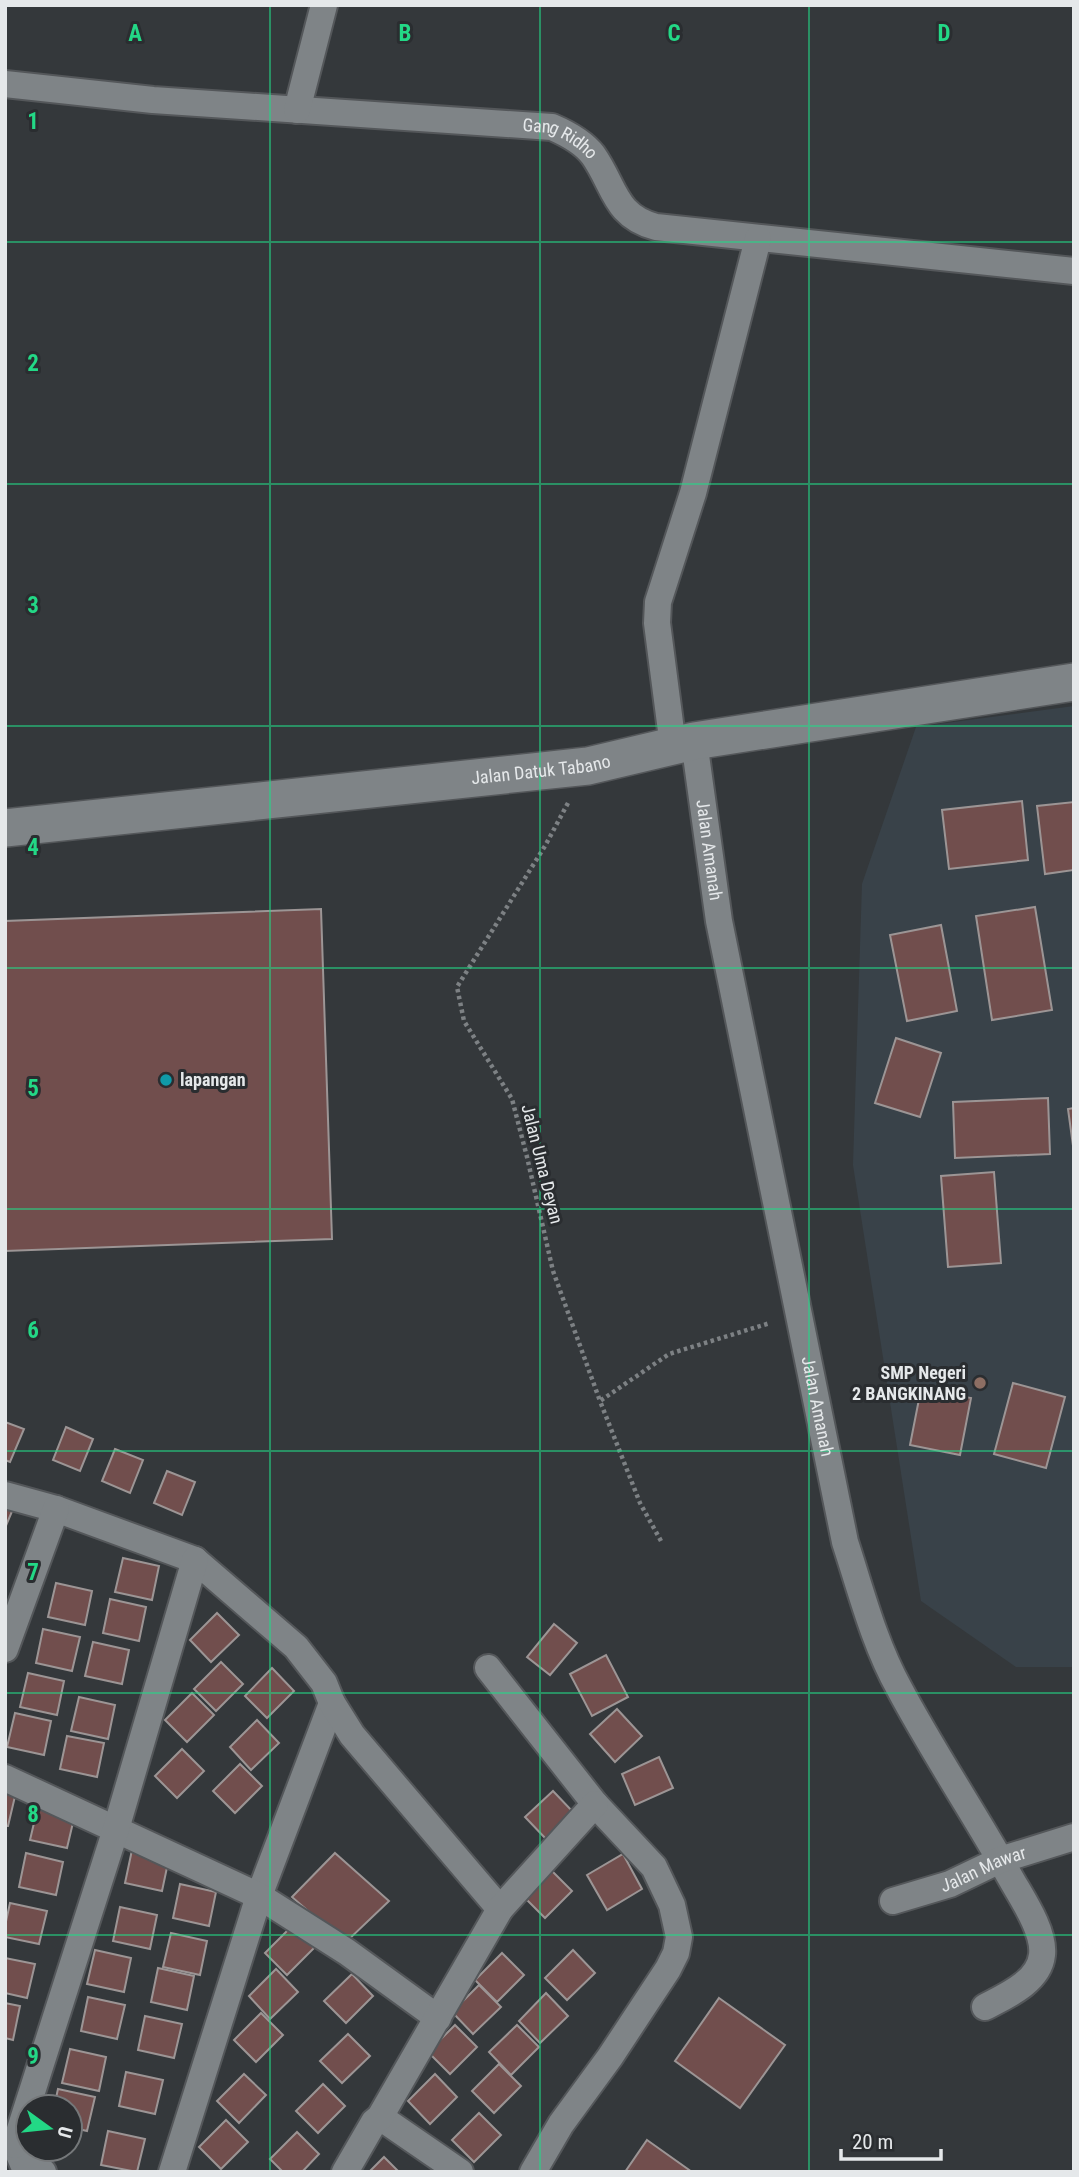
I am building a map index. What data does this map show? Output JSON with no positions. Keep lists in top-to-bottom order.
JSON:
{
  "streets": {
    "street": [
      "Gang Ridho",
      "Jalan Datuk Tabano",
      "Jalan Amanah",
      "Jalan Mawar"
    ],
    "path": ["Jalan Uma Deyan"]
  },
  "crossings": [
    ["Gang Ridho", "Jalan Amanah"],
    ["Jalan Datuk Tabano", "Jalan Amanah"],
    ["Jalan Datuk Tabano", "Jalan Uma Deyan"],
    ["Jalan Amanah", "Jalan Mawar"]
  ],
  "places": ["lapangan", "SMP Negeri 2 BANGKINANG"],
  "scale_bar": "20 m",
  "north": "right",
  "grid": {
    "columns": [
      "A",
      "B",
      "C",
      "D"
    ],
    "rows": [
      "1",
      "2",
      "3",
      "4",
      "5",
      "6",
      "7",
      "8",
      "9"
    ]
  }
}
